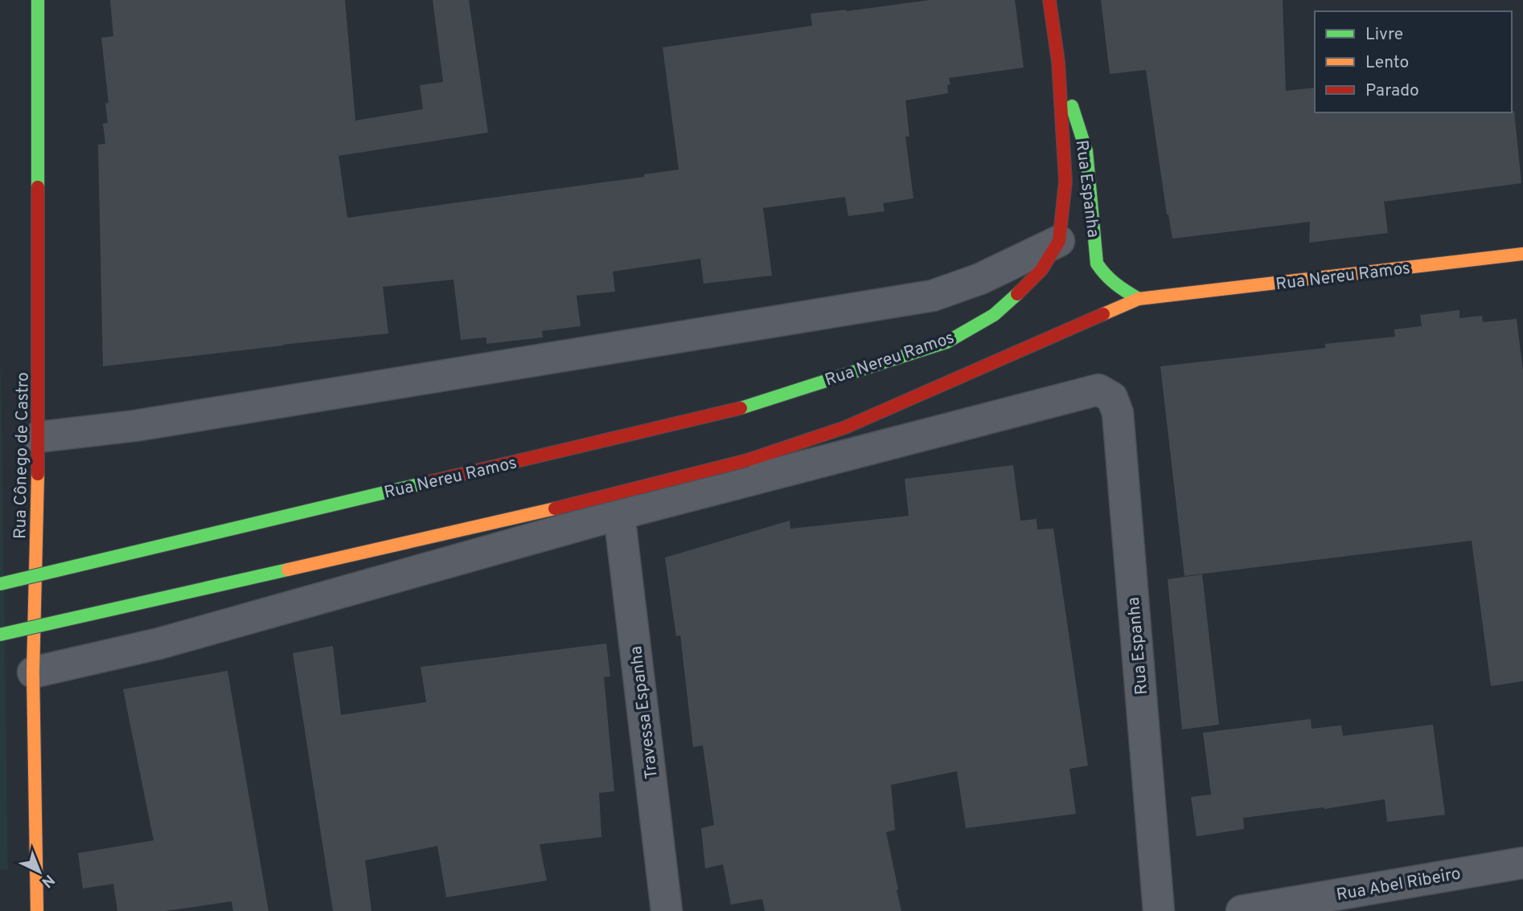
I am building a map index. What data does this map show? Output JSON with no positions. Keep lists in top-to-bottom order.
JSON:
{
  "streets": {
    "street": [
      "Rua Espanha",
      "Rua Nereu Ramos",
      "Rua Cônego de Castro",
      "Travessa Espanha",
      "Rua Abel Ribeiro"
    ]
  },
  "crossings": [
    ["Rua Espanha", "Rua Nereu Ramos"],
    ["Rua Espanha", "Travessa Espanha"]
  ],
  "legend": ["Livre", "Lento", "Parado"],
  "north": "bottom right"
}
